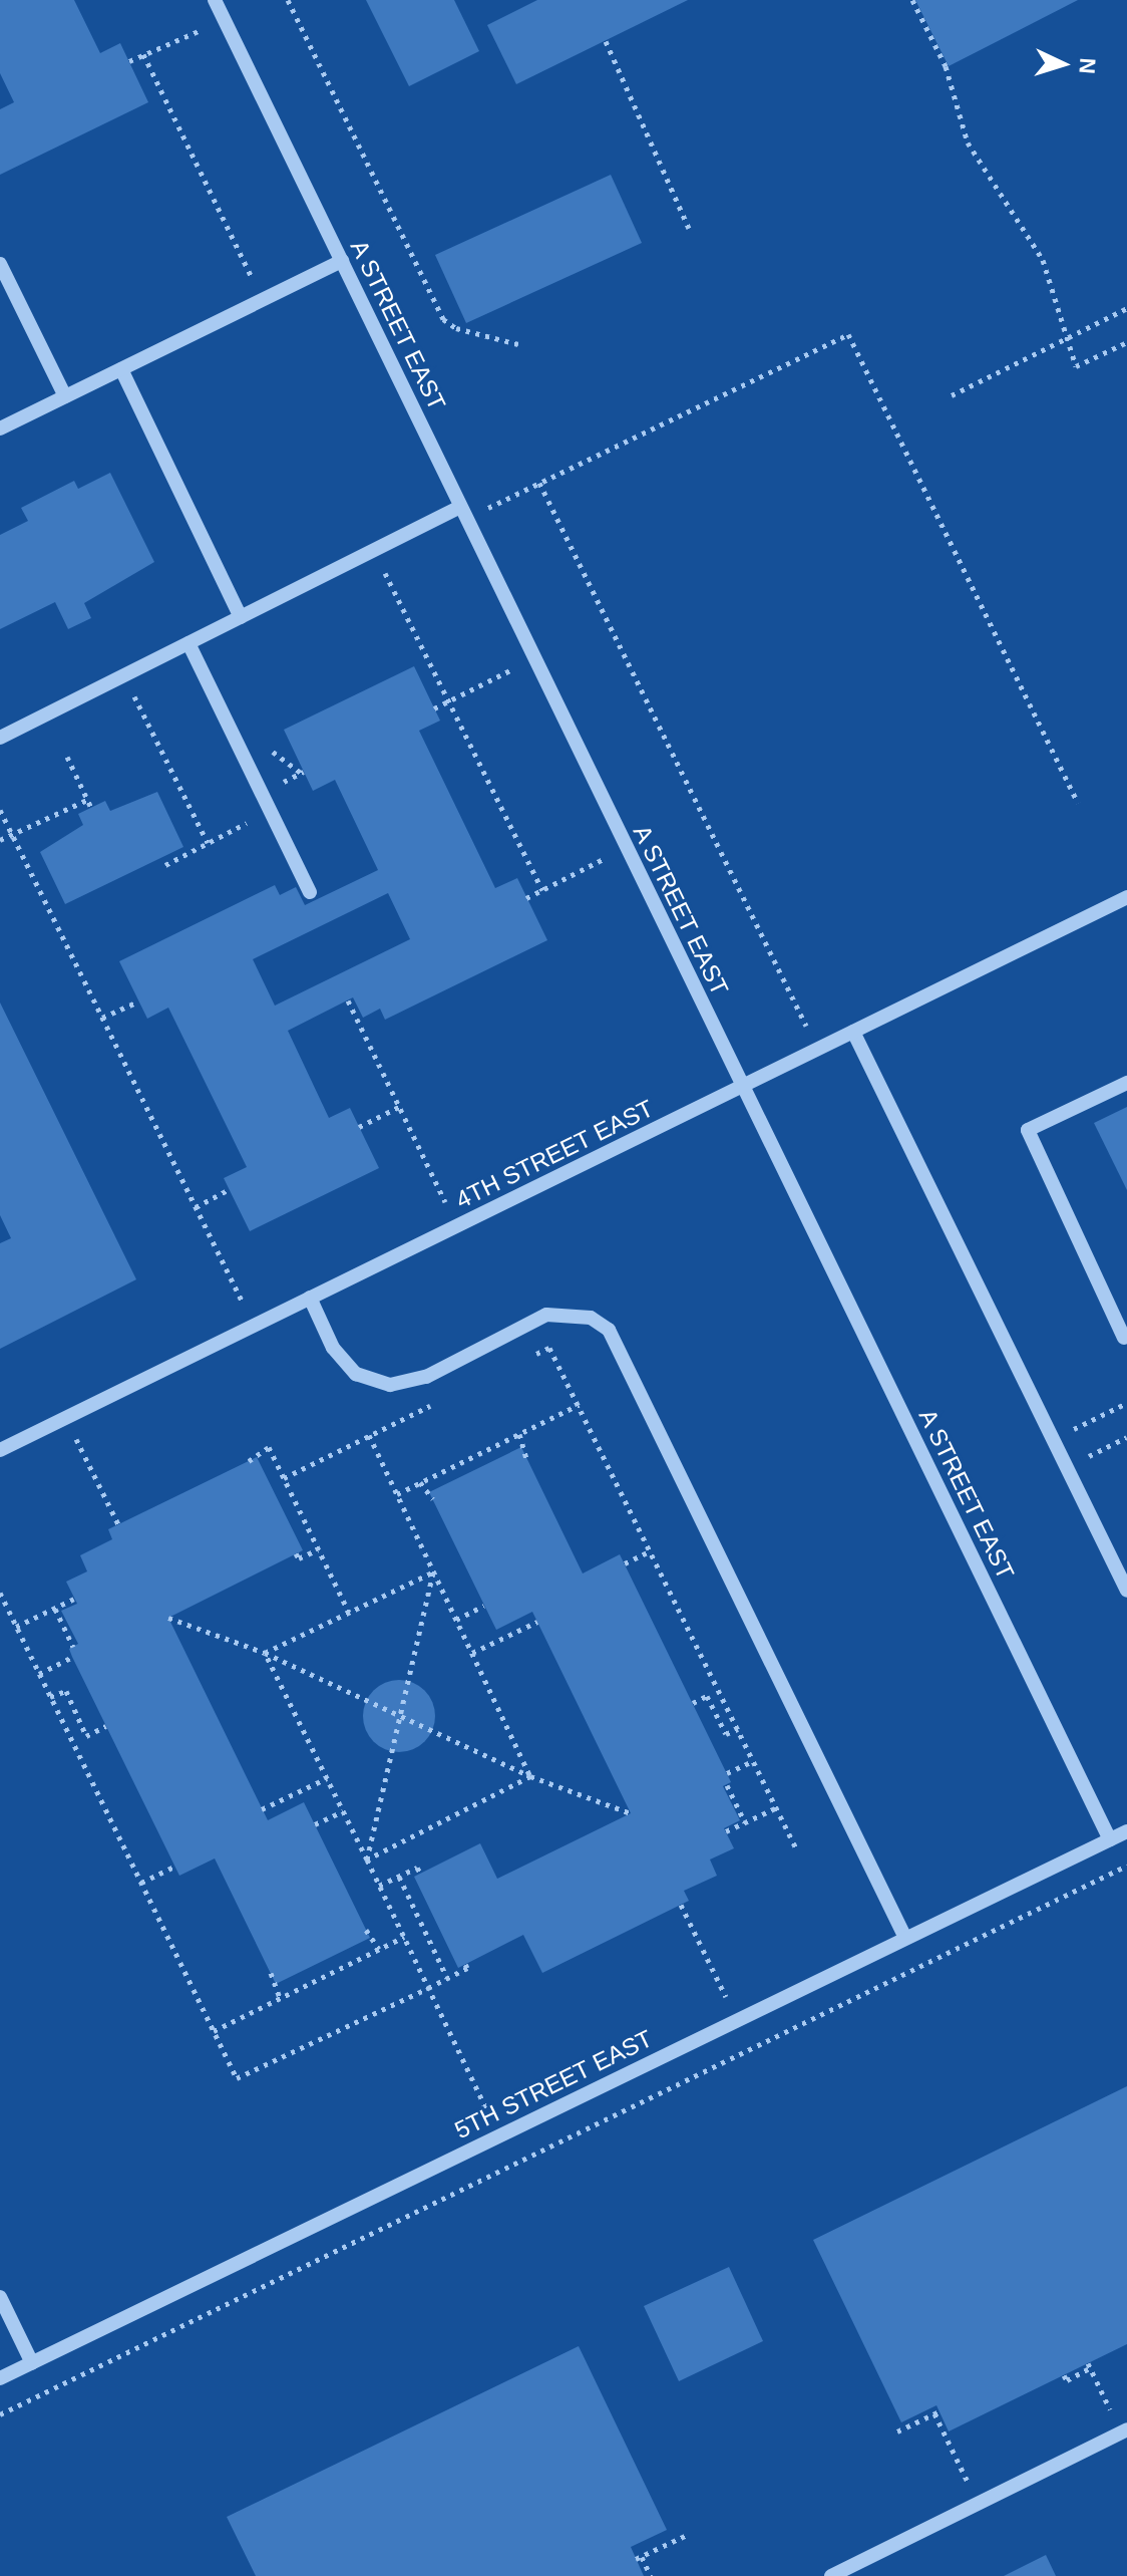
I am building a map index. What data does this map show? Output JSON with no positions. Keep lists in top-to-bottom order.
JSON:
{
  "streets": {
    "street": ["A STREET EAST", "4TH STREET EAST", "5TH STREET EAST"]
  },
  "crossings": [
    ["A STREET EAST", "4TH STREET EAST"],
    ["A STREET EAST", "5TH STREET EAST"]
  ],
  "north": "right"
}
